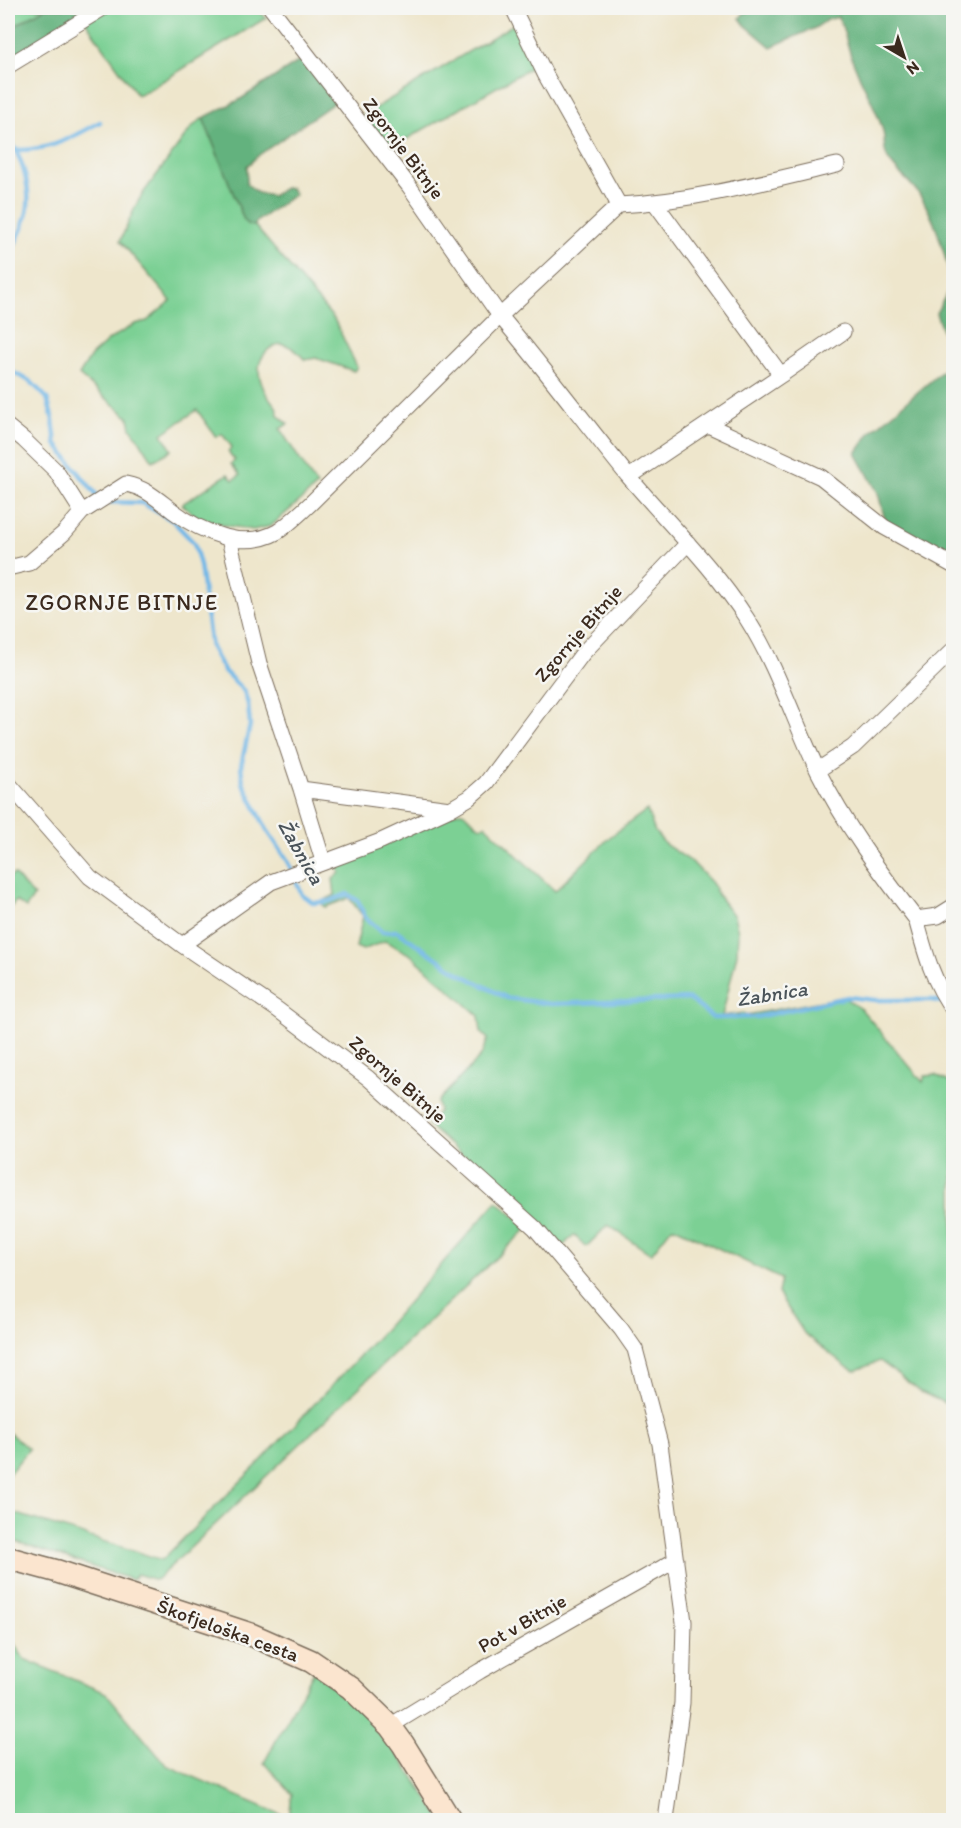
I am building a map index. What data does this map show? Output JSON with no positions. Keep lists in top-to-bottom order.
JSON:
{
  "streets": {
    "street": ["Zgornje Bitnje", "Pot v Bitnje", "Škofjeloška cesta"]
  },
  "crossings": [
    ["Zgornje Bitnje", "Pot v Bitnje"],
    ["Pot v Bitnje", "Škofjeloška cesta"]
  ],
  "districts": ["ZGORNJE BITNJE"],
  "water": ["Žabnica"],
  "north": "bottom right"
}
